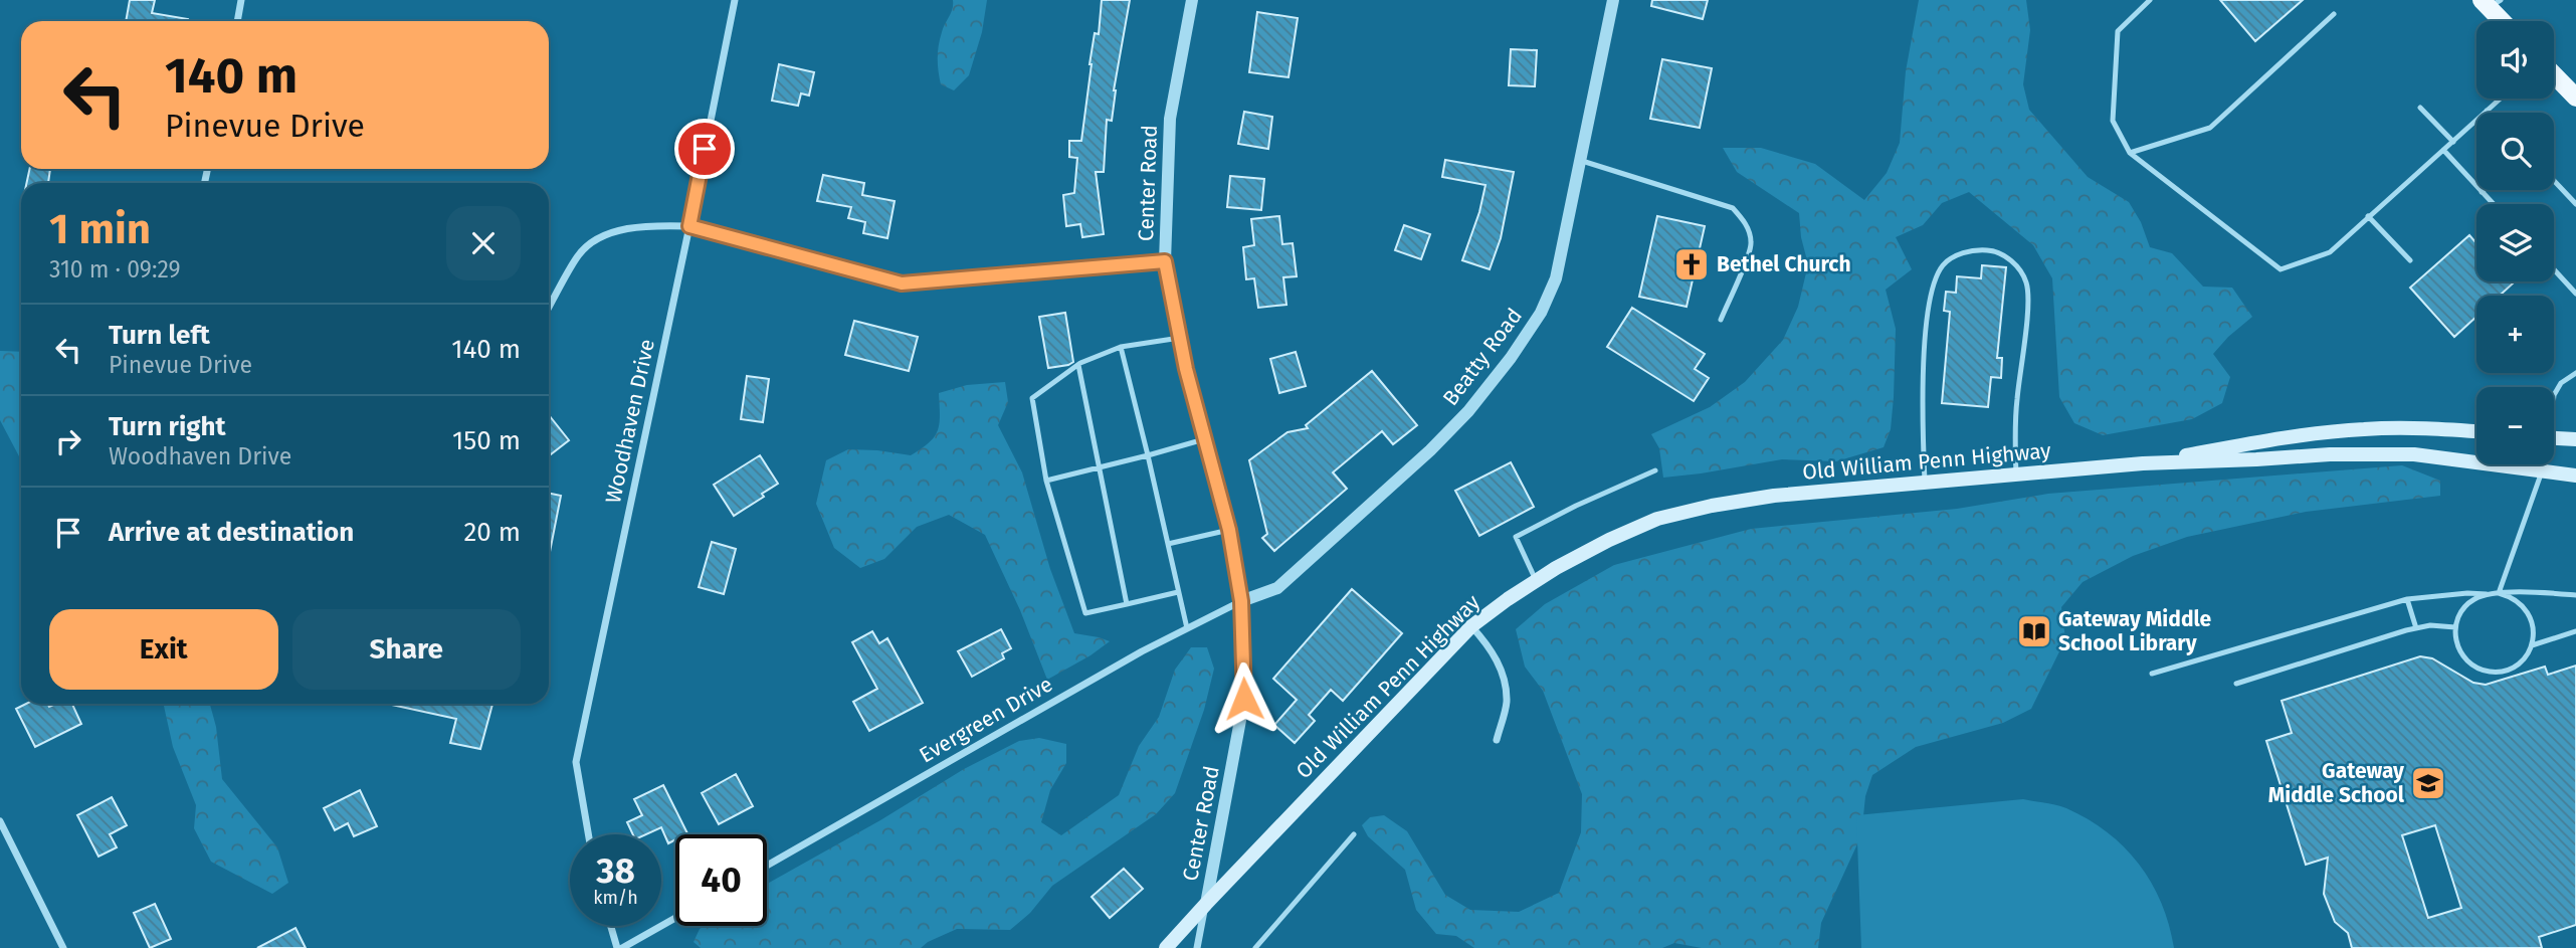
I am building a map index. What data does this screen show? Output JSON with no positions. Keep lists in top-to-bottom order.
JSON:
{
  "streets": {
    "main road": ["Old William Penn Highway"],
    "street": [
      "Center Road",
      "Beatty Road",
      "Woodhaven Drive",
      "Evergreen Drive"
    ]
  },
  "crossings": [
    ["Center Road", "Beatty Road"],
    ["Center Road", "Old William Penn Highway"],
    ["Center Road", "Evergreen Drive"],
    ["Beatty Road", "Evergreen Drive"]
  ],
  "places": {
    "church": ["Bethel Church"],
    "library": ["Gateway Middle School Library"],
    "school or university": ["Gateway Middle School"]
  },
  "page": {
    "map_buttons": ["+", "−"],
    "turn": ["140 m", "Pinevue Drive"],
    "heading": ["1 min", "310 m · 09:29"],
    "list": [
      {
        "name": "Turn left",
        "note": "Pinevue Drive",
        "value": "140 m"
      },
      {
        "name": "Turn right",
        "note": "Woodhaven Drive",
        "value": "150 m"
      },
      {
        "name": "Arrive at destination",
        "value": "20 m"
      }
    ],
    "buttons": ["Exit", "Share"],
    "speed": "38 km/h",
    "limit": "40"
  }
}
